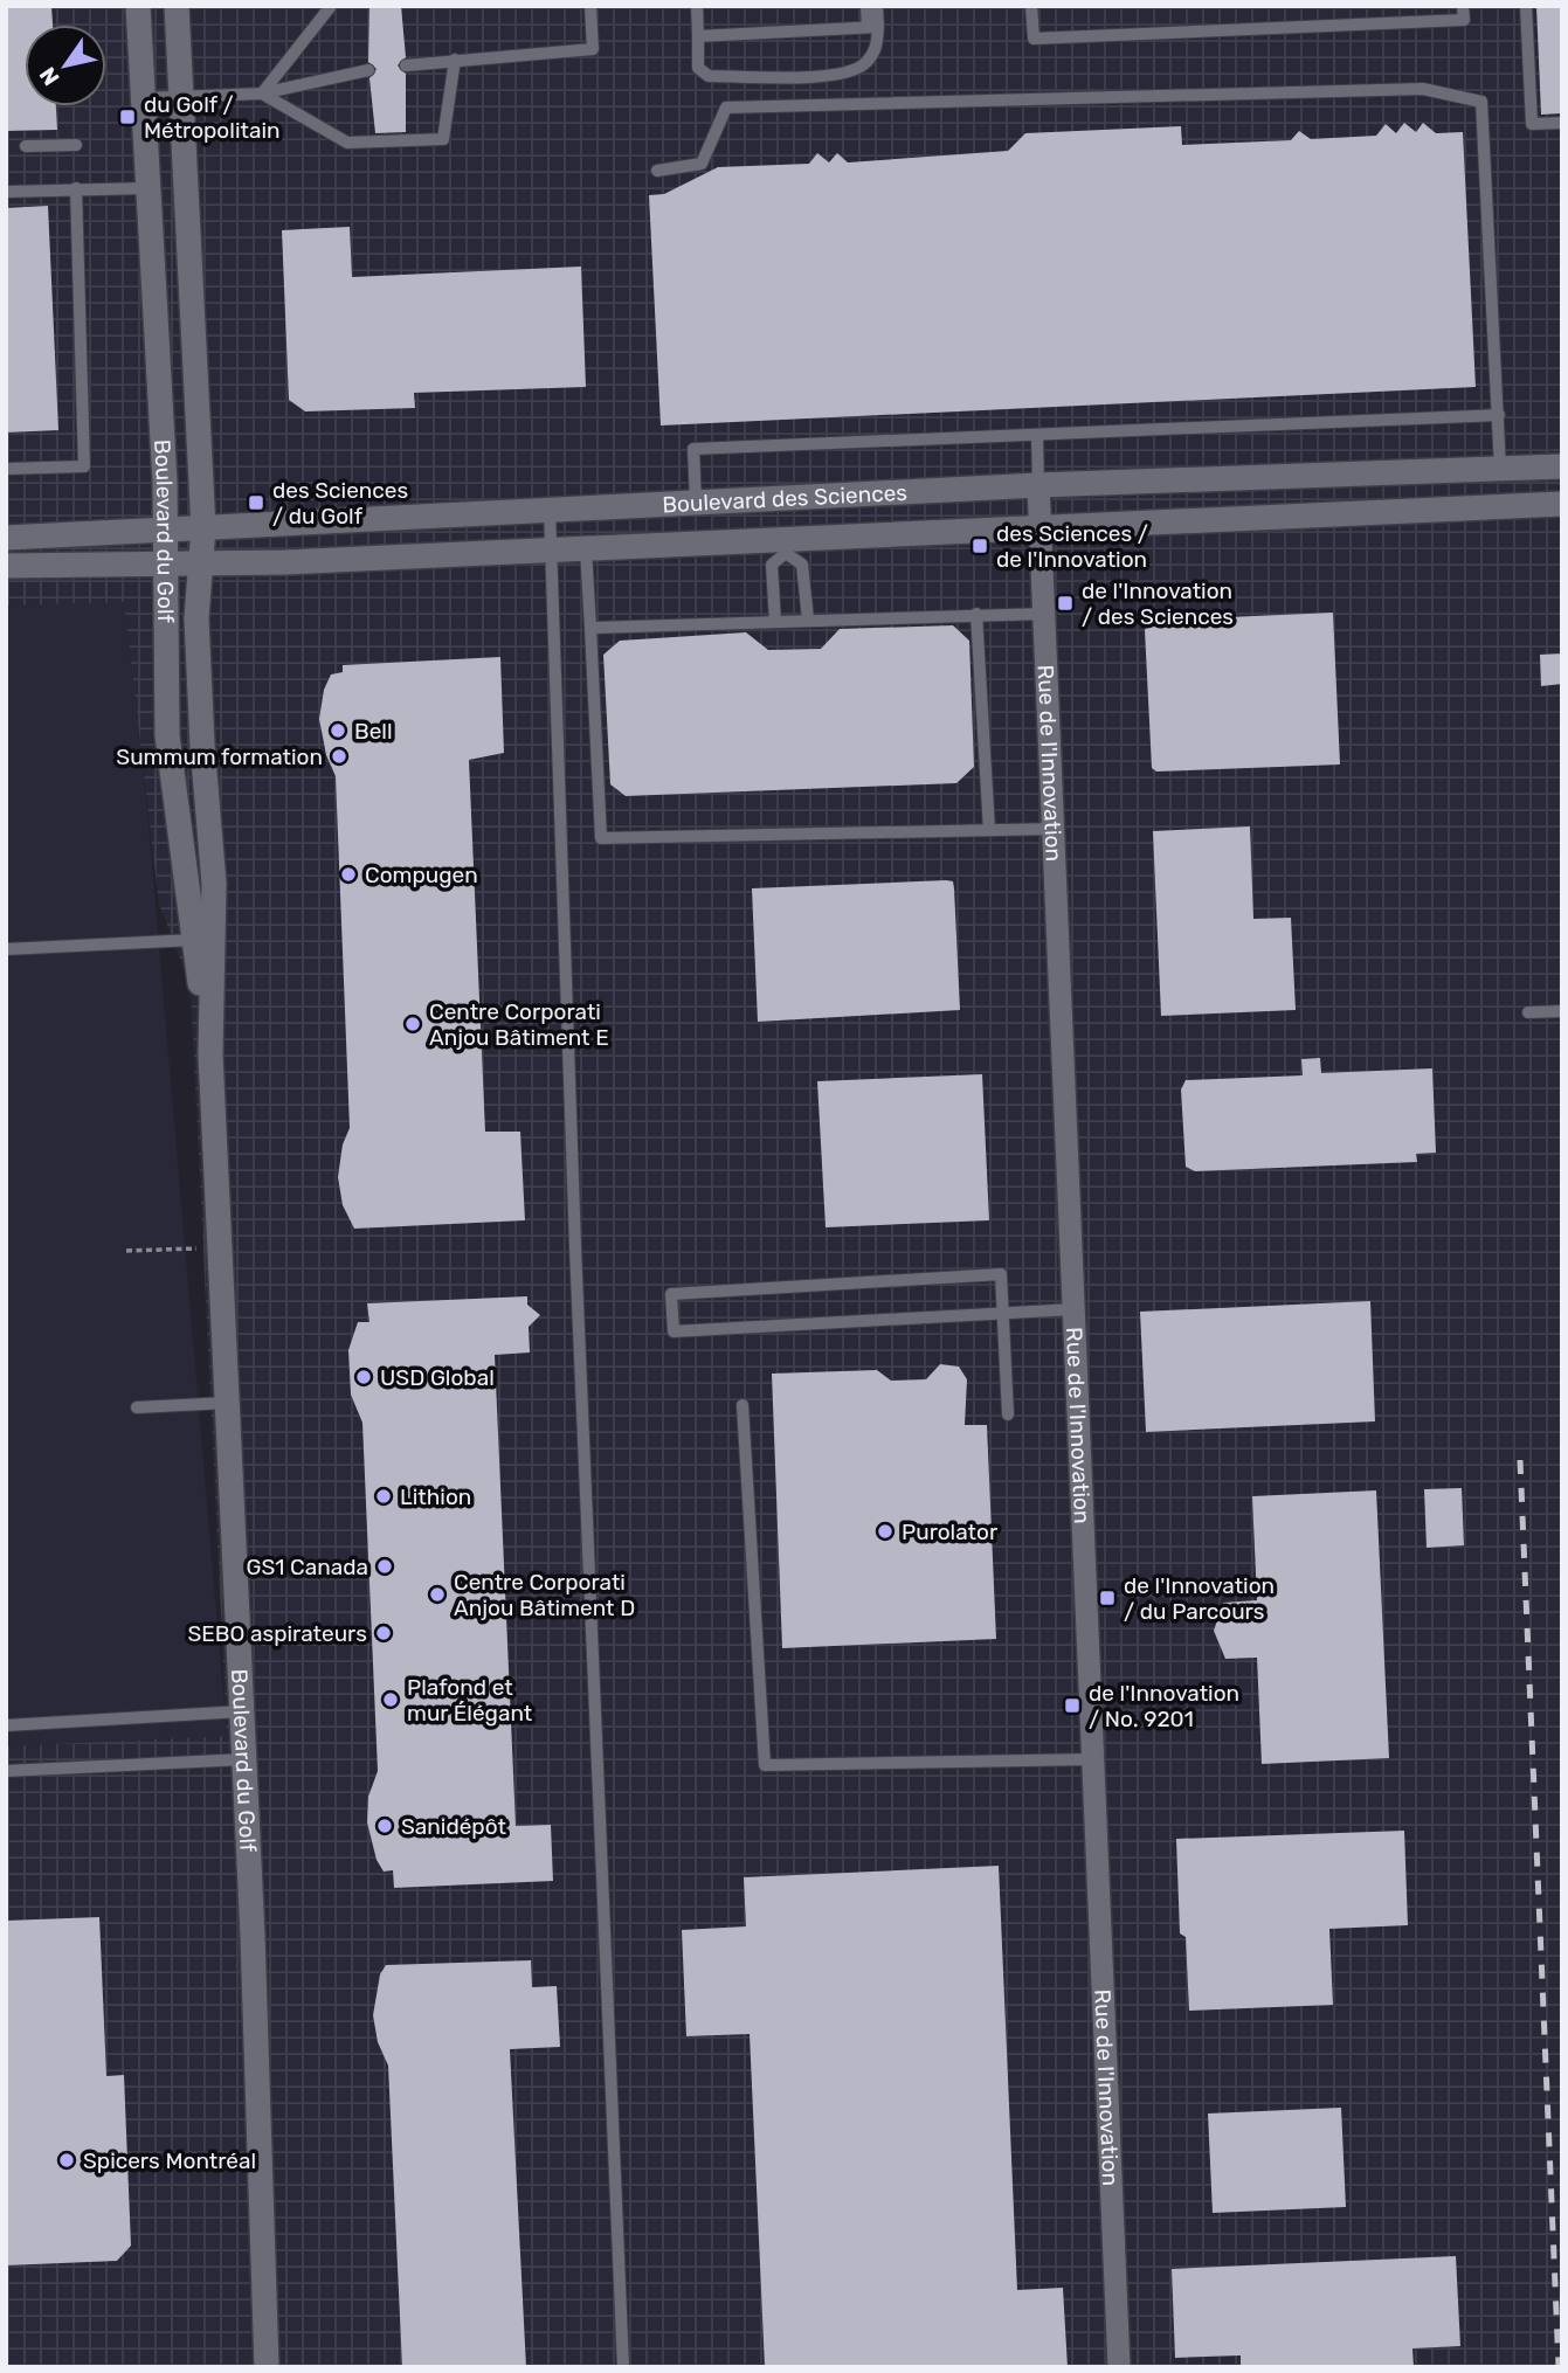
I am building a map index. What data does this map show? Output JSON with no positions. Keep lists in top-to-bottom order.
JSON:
{
  "streets": {
    "street": ["Boulevard des Sciences", "Boulevard du Golf", "Rue de l'Innovation"]
  },
  "crossings": [
    ["Boulevard des Sciences", "Boulevard du Golf"],
    ["Boulevard des Sciences", "Rue de l'Innovation"]
  ],
  "places": {
    "transit": [
      "du Golf / Métropolitain",
      "des Sciences / du Golf",
      "des Sciences / de l'Innovation",
      "de l'Innovation / des Sciences",
      "de l'Innovation / du Parcours",
      "de l'Innovation / No. 9201"
    ],
    "other": [
      "Bell",
      "Summum formation",
      "Compugen",
      "Centre Corporati Anjou Bâtiment E",
      "USD Global",
      "Lithion",
      "Purolator",
      "GS1 Canada",
      "Centre Corporati Anjou Bâtiment D",
      "SEBO aspirateurs",
      "Plafond et mur Élégant",
      "Sanidépôt",
      "Spicers Montréal"
    ]
  },
  "north": "bottom left"
}
